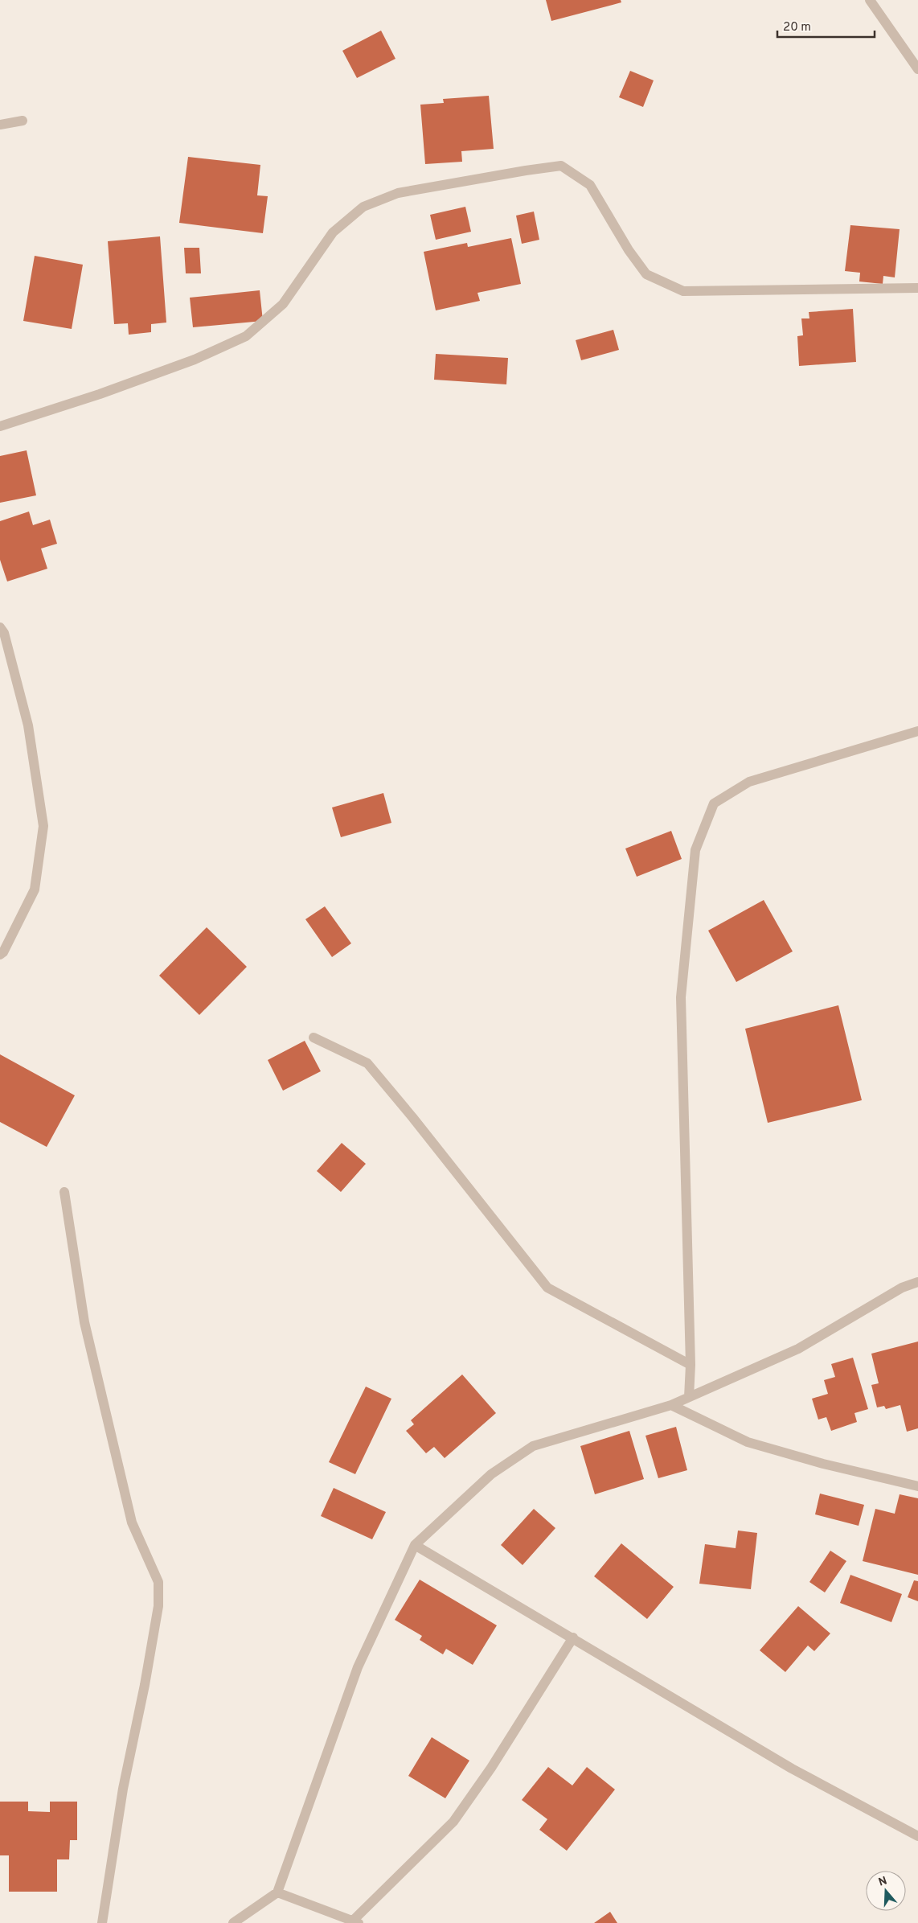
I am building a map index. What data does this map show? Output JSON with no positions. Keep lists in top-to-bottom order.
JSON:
{
  "scale_bar": "20 m",
  "north": "top"
}
